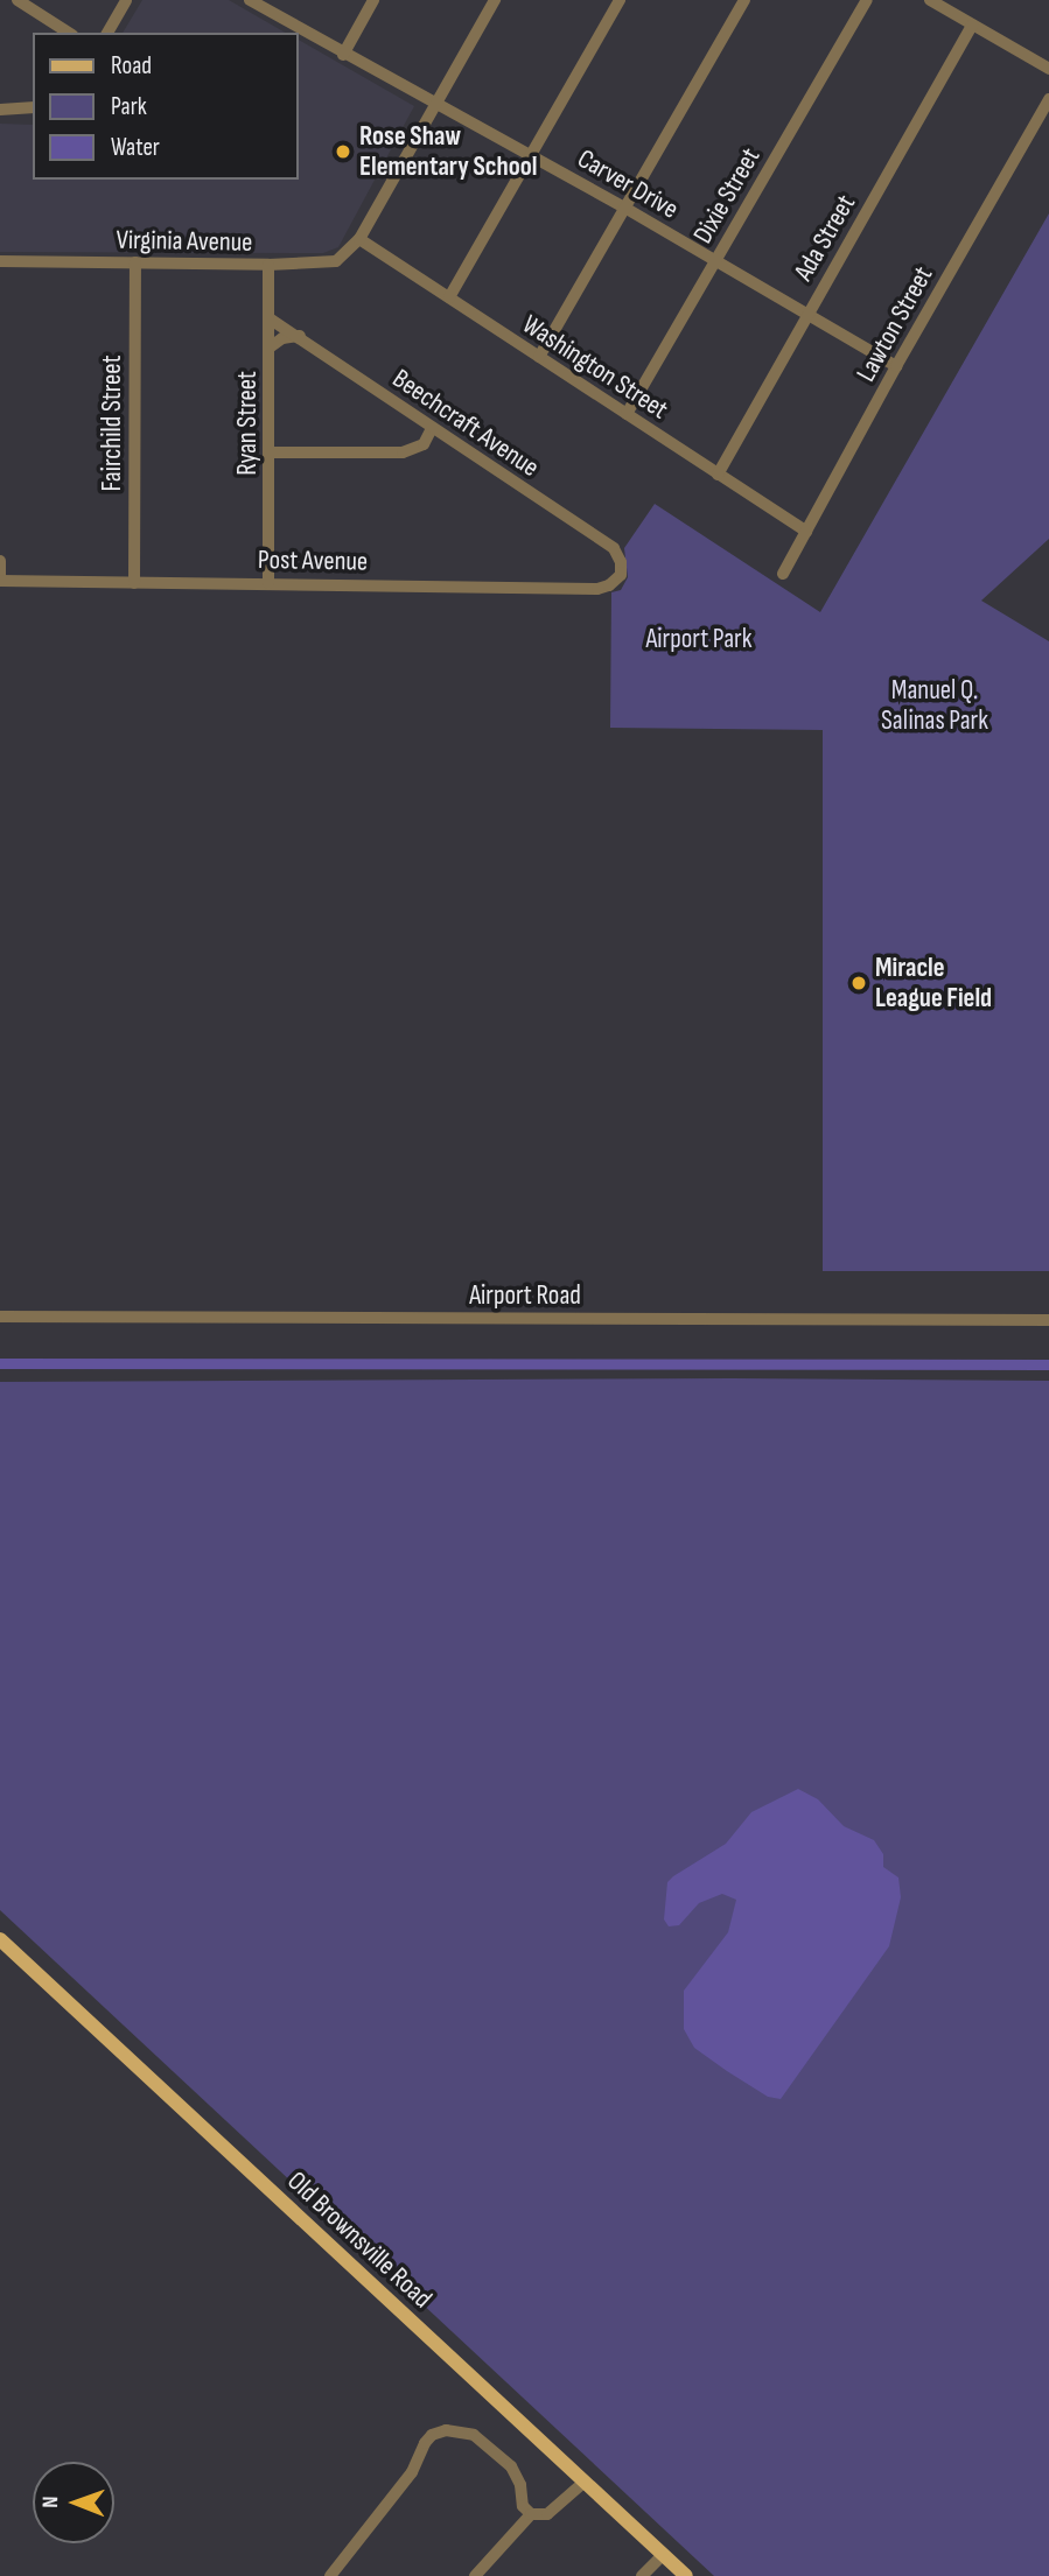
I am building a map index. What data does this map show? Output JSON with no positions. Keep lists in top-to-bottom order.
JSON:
{
  "streets": {
    "main road": ["Old Brownsville Road"],
    "street": [
      "Carver Drive",
      "Dixie Street",
      "Ada Street",
      "Virginia Avenue",
      "Lawton Street",
      "Washington Street",
      "Fairchild Street",
      "Ryan Street",
      "Beechcraft Avenue",
      "Post Avenue",
      "Airport Road"
    ]
  },
  "crossings": [
    ["Carver Drive", "Dixie Street"],
    ["Carver Drive", "Ada Street"],
    ["Carver Drive", "Lawton Street"],
    ["Dixie Street", "Washington Street"],
    ["Ada Street", "Washington Street"],
    ["Virginia Avenue", "Washington Street"],
    ["Virginia Avenue", "Fairchild Street"],
    ["Virginia Avenue", "Ryan Street"],
    ["Lawton Street", "Washington Street"],
    ["Fairchild Street", "Post Avenue"],
    ["Ryan Street", "Beechcraft Avenue"],
    ["Ryan Street", "Post Avenue"],
    ["Beechcraft Avenue", "Post Avenue"]
  ],
  "parks": ["Airport Park", "Manuel Q. Salinas Park"],
  "places": ["Rose Shaw Elementary School", "Miracle League Field"],
  "legend": ["Road", "Park", "Water"],
  "north": "left"
}
